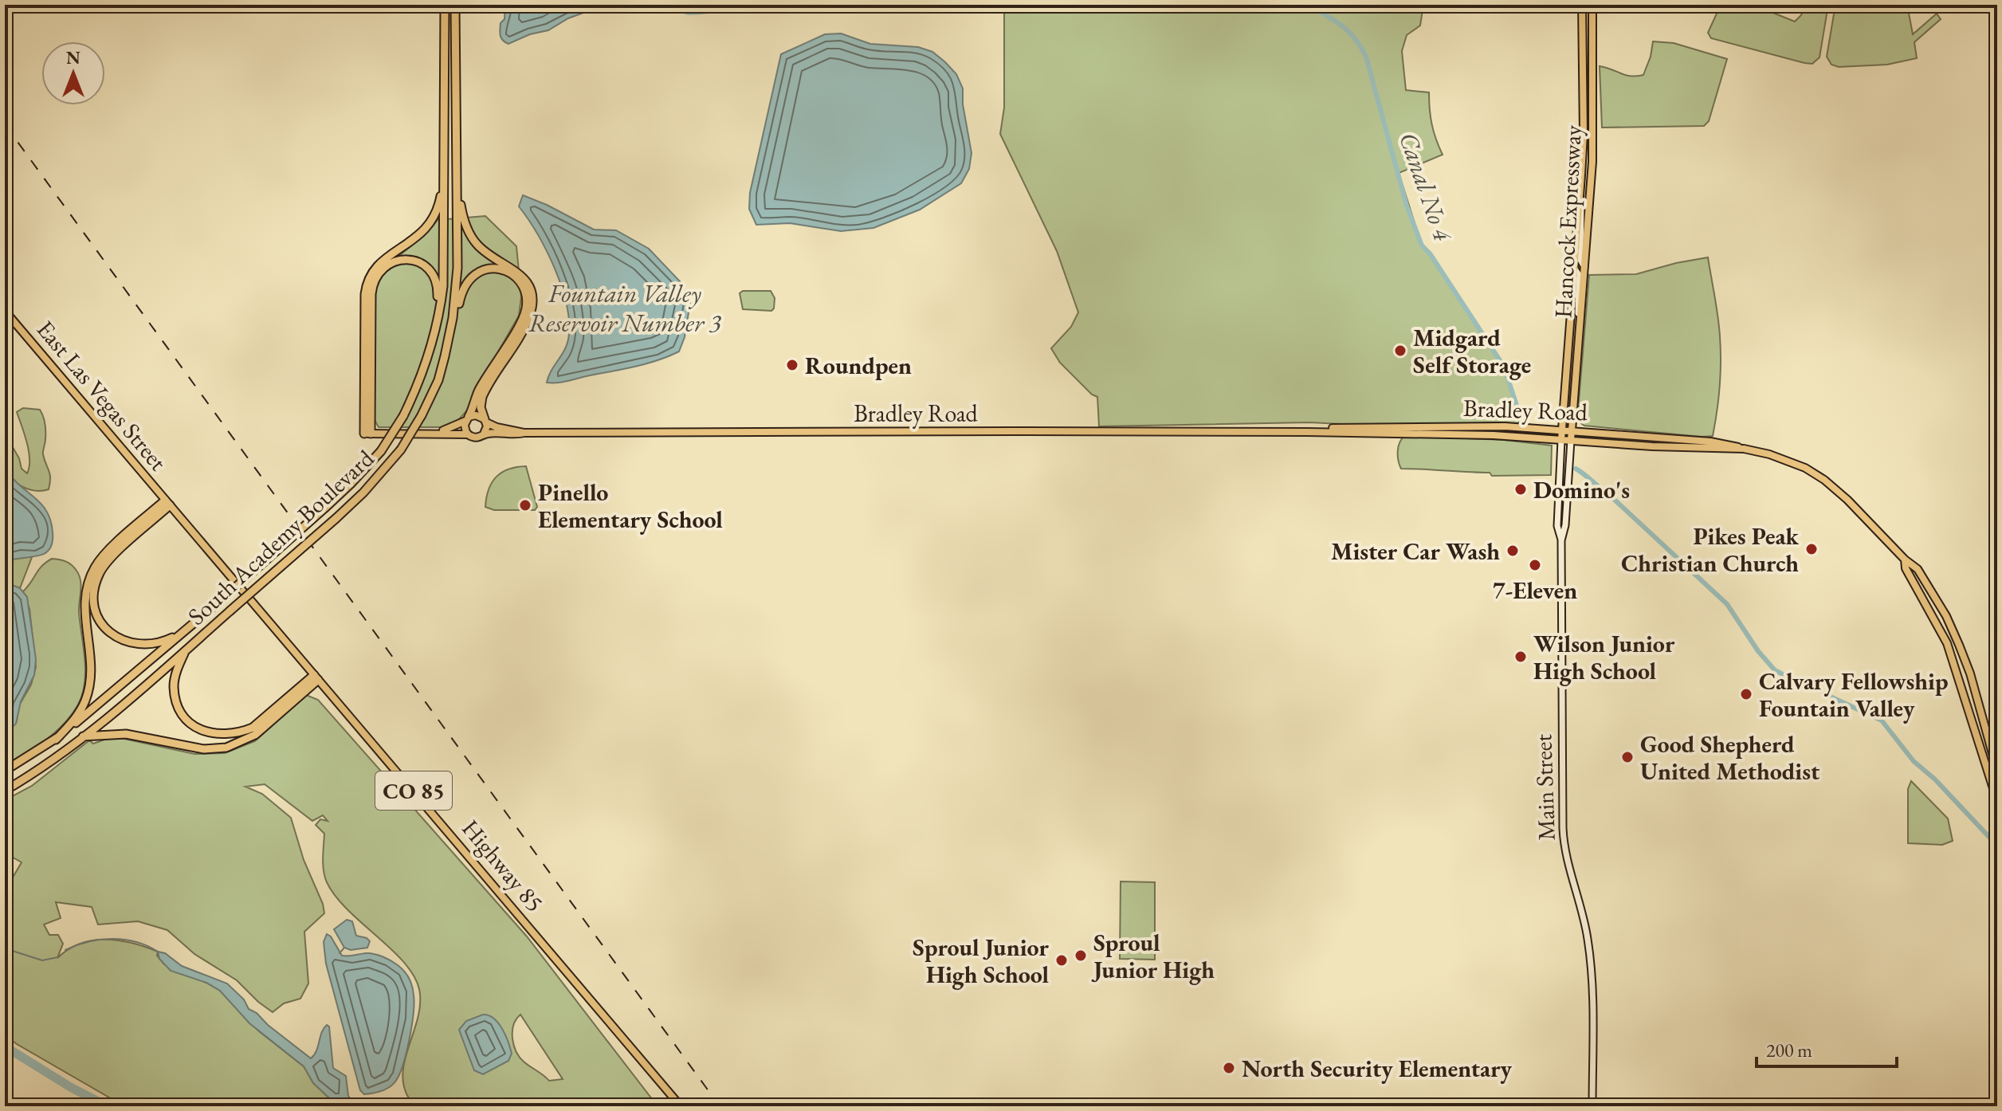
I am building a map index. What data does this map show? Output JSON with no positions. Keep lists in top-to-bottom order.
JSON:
{
  "streets": {
    "highway": ["South Academy Boulevard"],
    "main road": [
      "Hancock Expressway",
      "East Las Vegas Street",
      "Bradley Road",
      "Main Street",
      "CO 85",
      "Highway 85"
    ]
  },
  "crossings": [
    ["Hancock Expressway", "Bradley Road"],
    ["Hancock Expressway", "Main Street"],
    ["East Las Vegas Street", "Highway 85"],
    ["Bradley Road", "Main Street"]
  ],
  "water": ["Canal No 4", "Fountain Valley Reservoir Number 3"],
  "places": [
    "Midgard Self Storage",
    "Roundpen",
    "Domino's",
    "Pinello Elementary School",
    "Pikes Peak Christian Church",
    "Mister Car Wash",
    "7-Eleven",
    "Wilson Junior High School",
    "Calvary Fellowship Fountain Valley",
    "Good Shepherd United Methodist",
    "Sproul Junior High",
    "Sproul Junior High School",
    "North Security Elementary"
  ],
  "scale_bar": "200 m",
  "north": "top"
}
